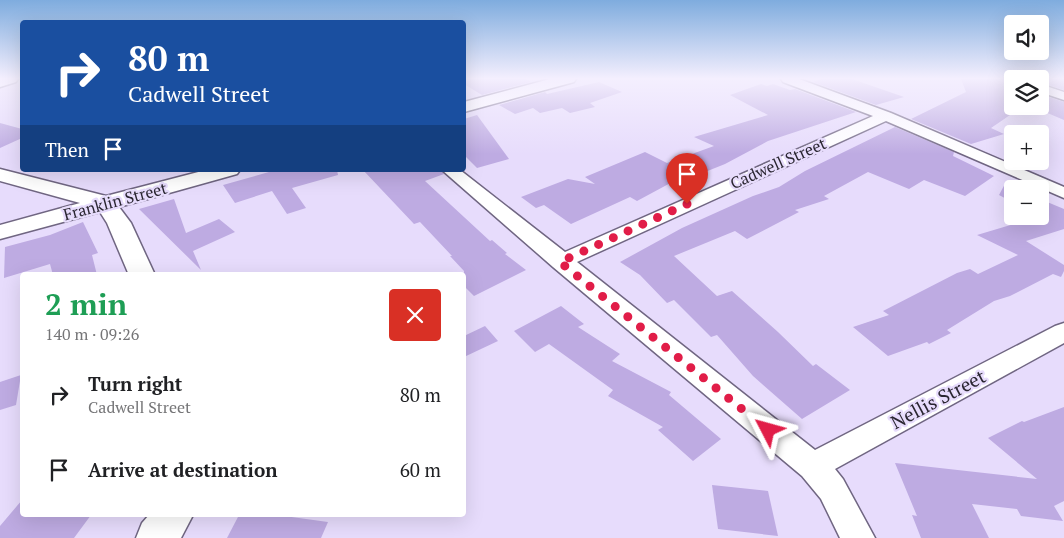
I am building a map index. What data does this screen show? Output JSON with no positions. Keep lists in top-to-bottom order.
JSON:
{
  "streets": {
    "street": ["Cadwell Street", "Franklin Street", "Nellis Street"]
  },
  "page": {
    "map_buttons": ["+", "−"],
    "turn": ["80 m", "Cadwell Street"],
    "then": "Then",
    "heading": ["2 min", "140 m · 09:26"],
    "list": [
      {
        "name": "Turn right",
        "note": "Cadwell Street",
        "value": "80 m"
      },
      {
        "name": "Arrive at destination",
        "value": "60 m"
      }
    ]
  }
}
